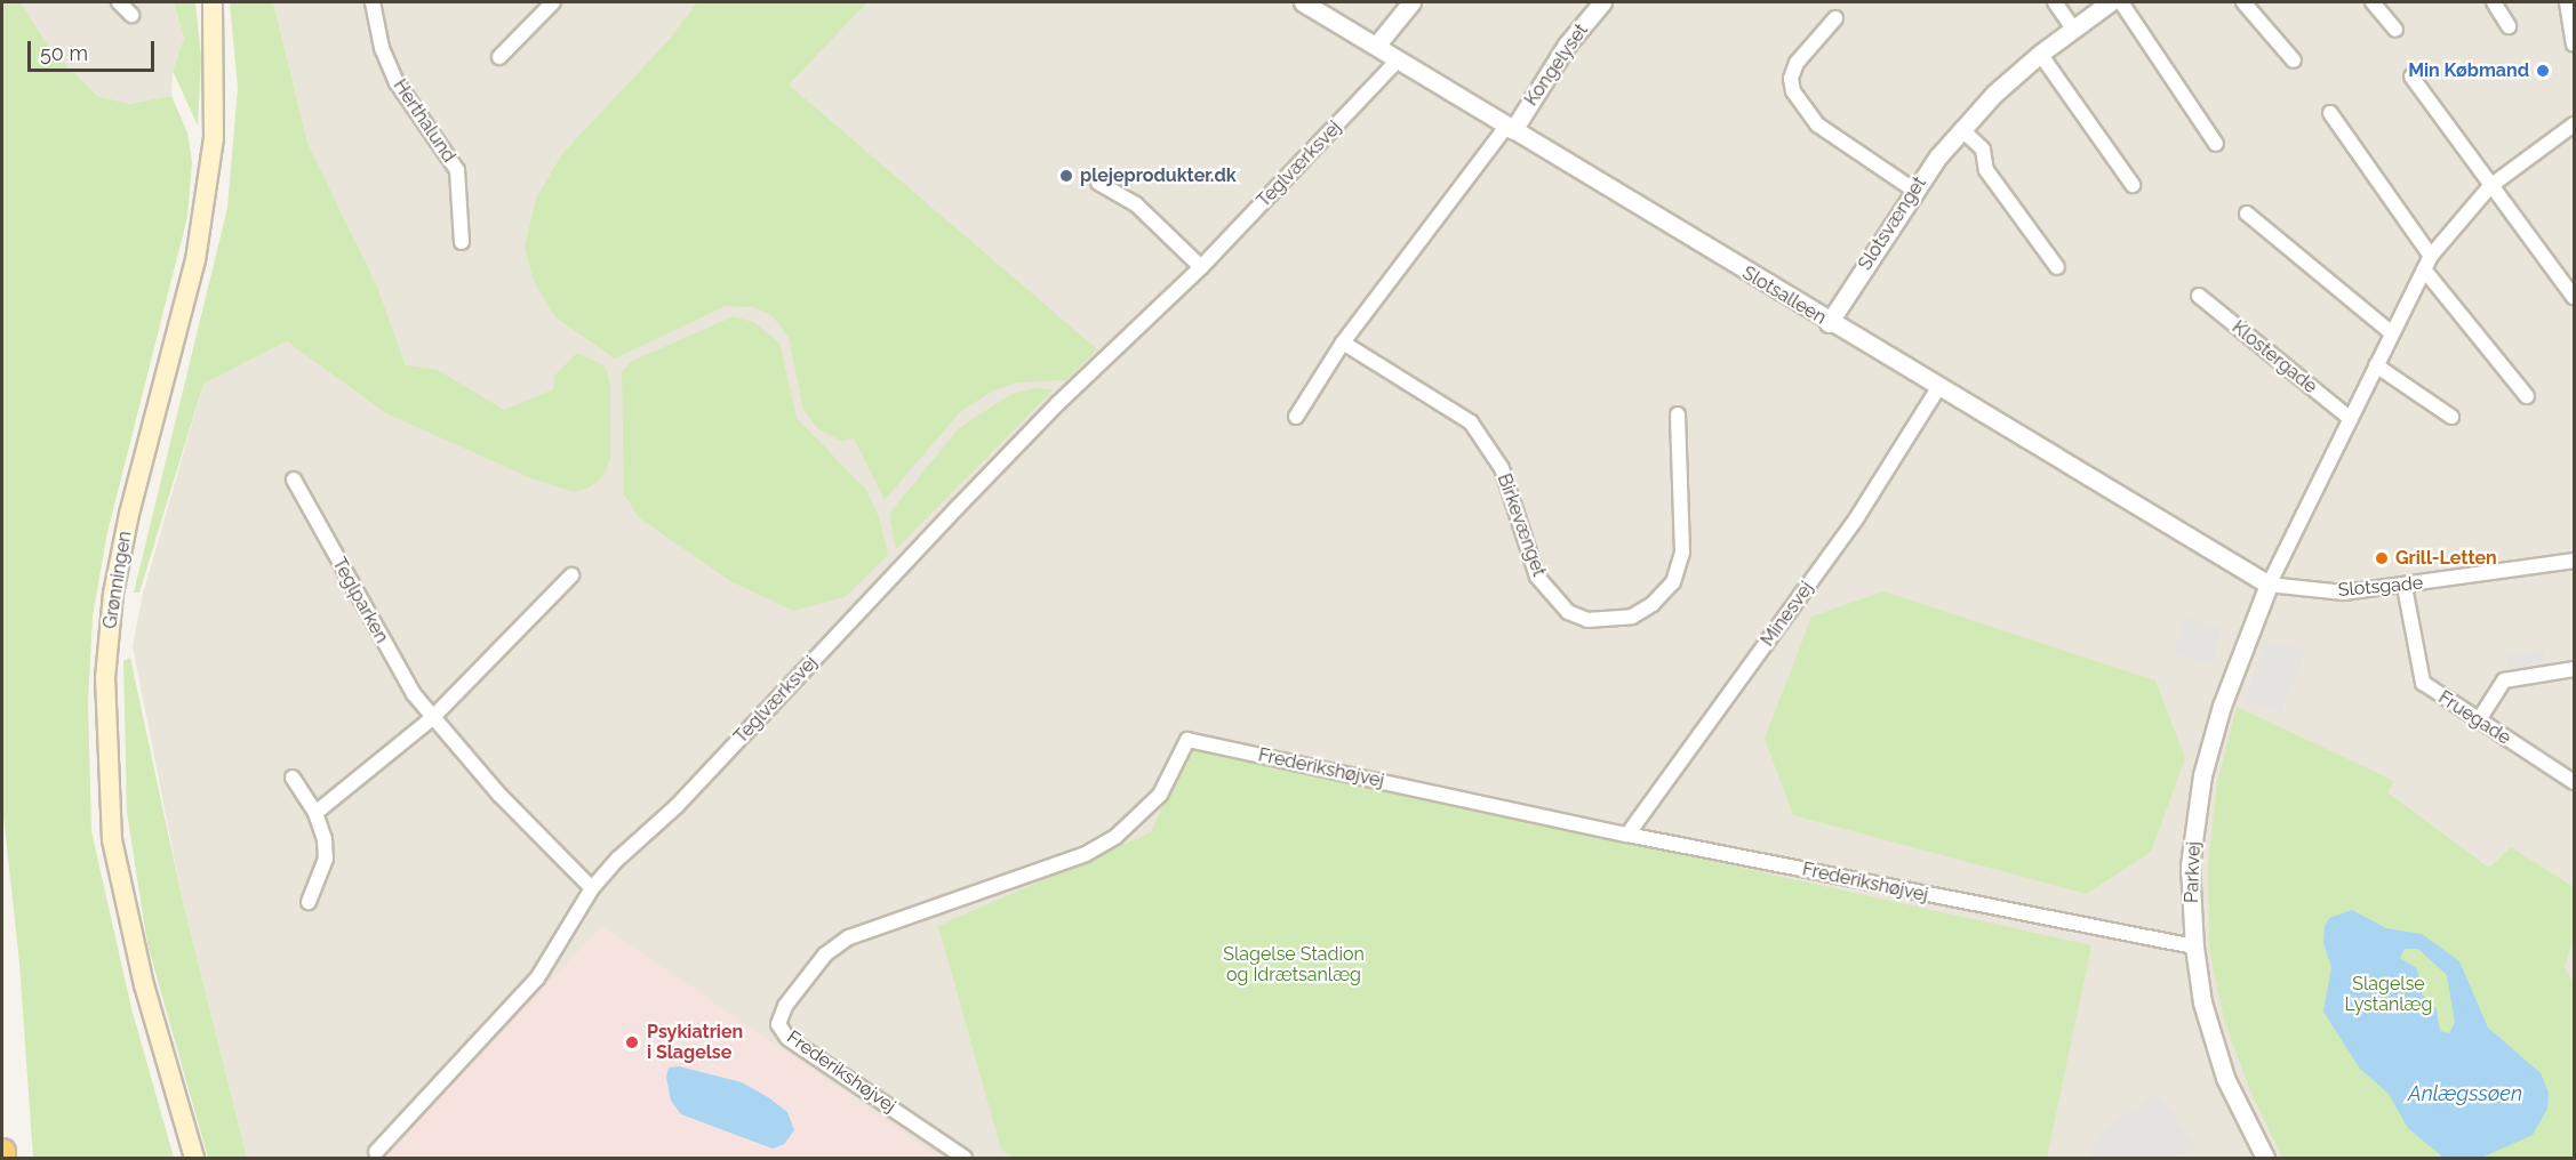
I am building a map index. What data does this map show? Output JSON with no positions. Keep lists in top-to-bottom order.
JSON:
{
  "streets": {
    "main road": ["Grønningen"],
    "street": [
      "Kongelyset",
      "Herthalund",
      "Teglværksvej",
      "Slotsvænget",
      "Slotsalleen",
      "Klostergade",
      "Birkevænget",
      "Slotsgade",
      "Teglparken",
      "Minesvej",
      "Fruegade",
      "Frederikshøjvej",
      "Parkvej"
    ]
  },
  "crossings": [
    ["Kongelyset", "Slotsalleen"],
    ["Teglværksvej", "Slotsalleen"],
    ["Teglværksvej", "Teglparken"],
    ["Slotsvænget", "Slotsalleen"],
    ["Slotsalleen", "Slotsgade"],
    ["Slotsalleen", "Minesvej"],
    ["Slotsalleen", "Parkvej"],
    ["Slotsgade", "Fruegade"],
    ["Slotsgade", "Parkvej"],
    ["Minesvej", "Frederikshøjvej"],
    ["Frederikshøjvej", "Parkvej"]
  ],
  "water": ["Anlægssøen"],
  "parks": ["Slagelse Stadion og Idrætsanlæg", "Slagelse Lystanlæg"],
  "places": [
    "Min Købmand",
    "plejeprodukter.dk",
    "Grill-Letten",
    "Psykiatrien i Slagelse"
  ],
  "scale_bar": "50 m"
}
